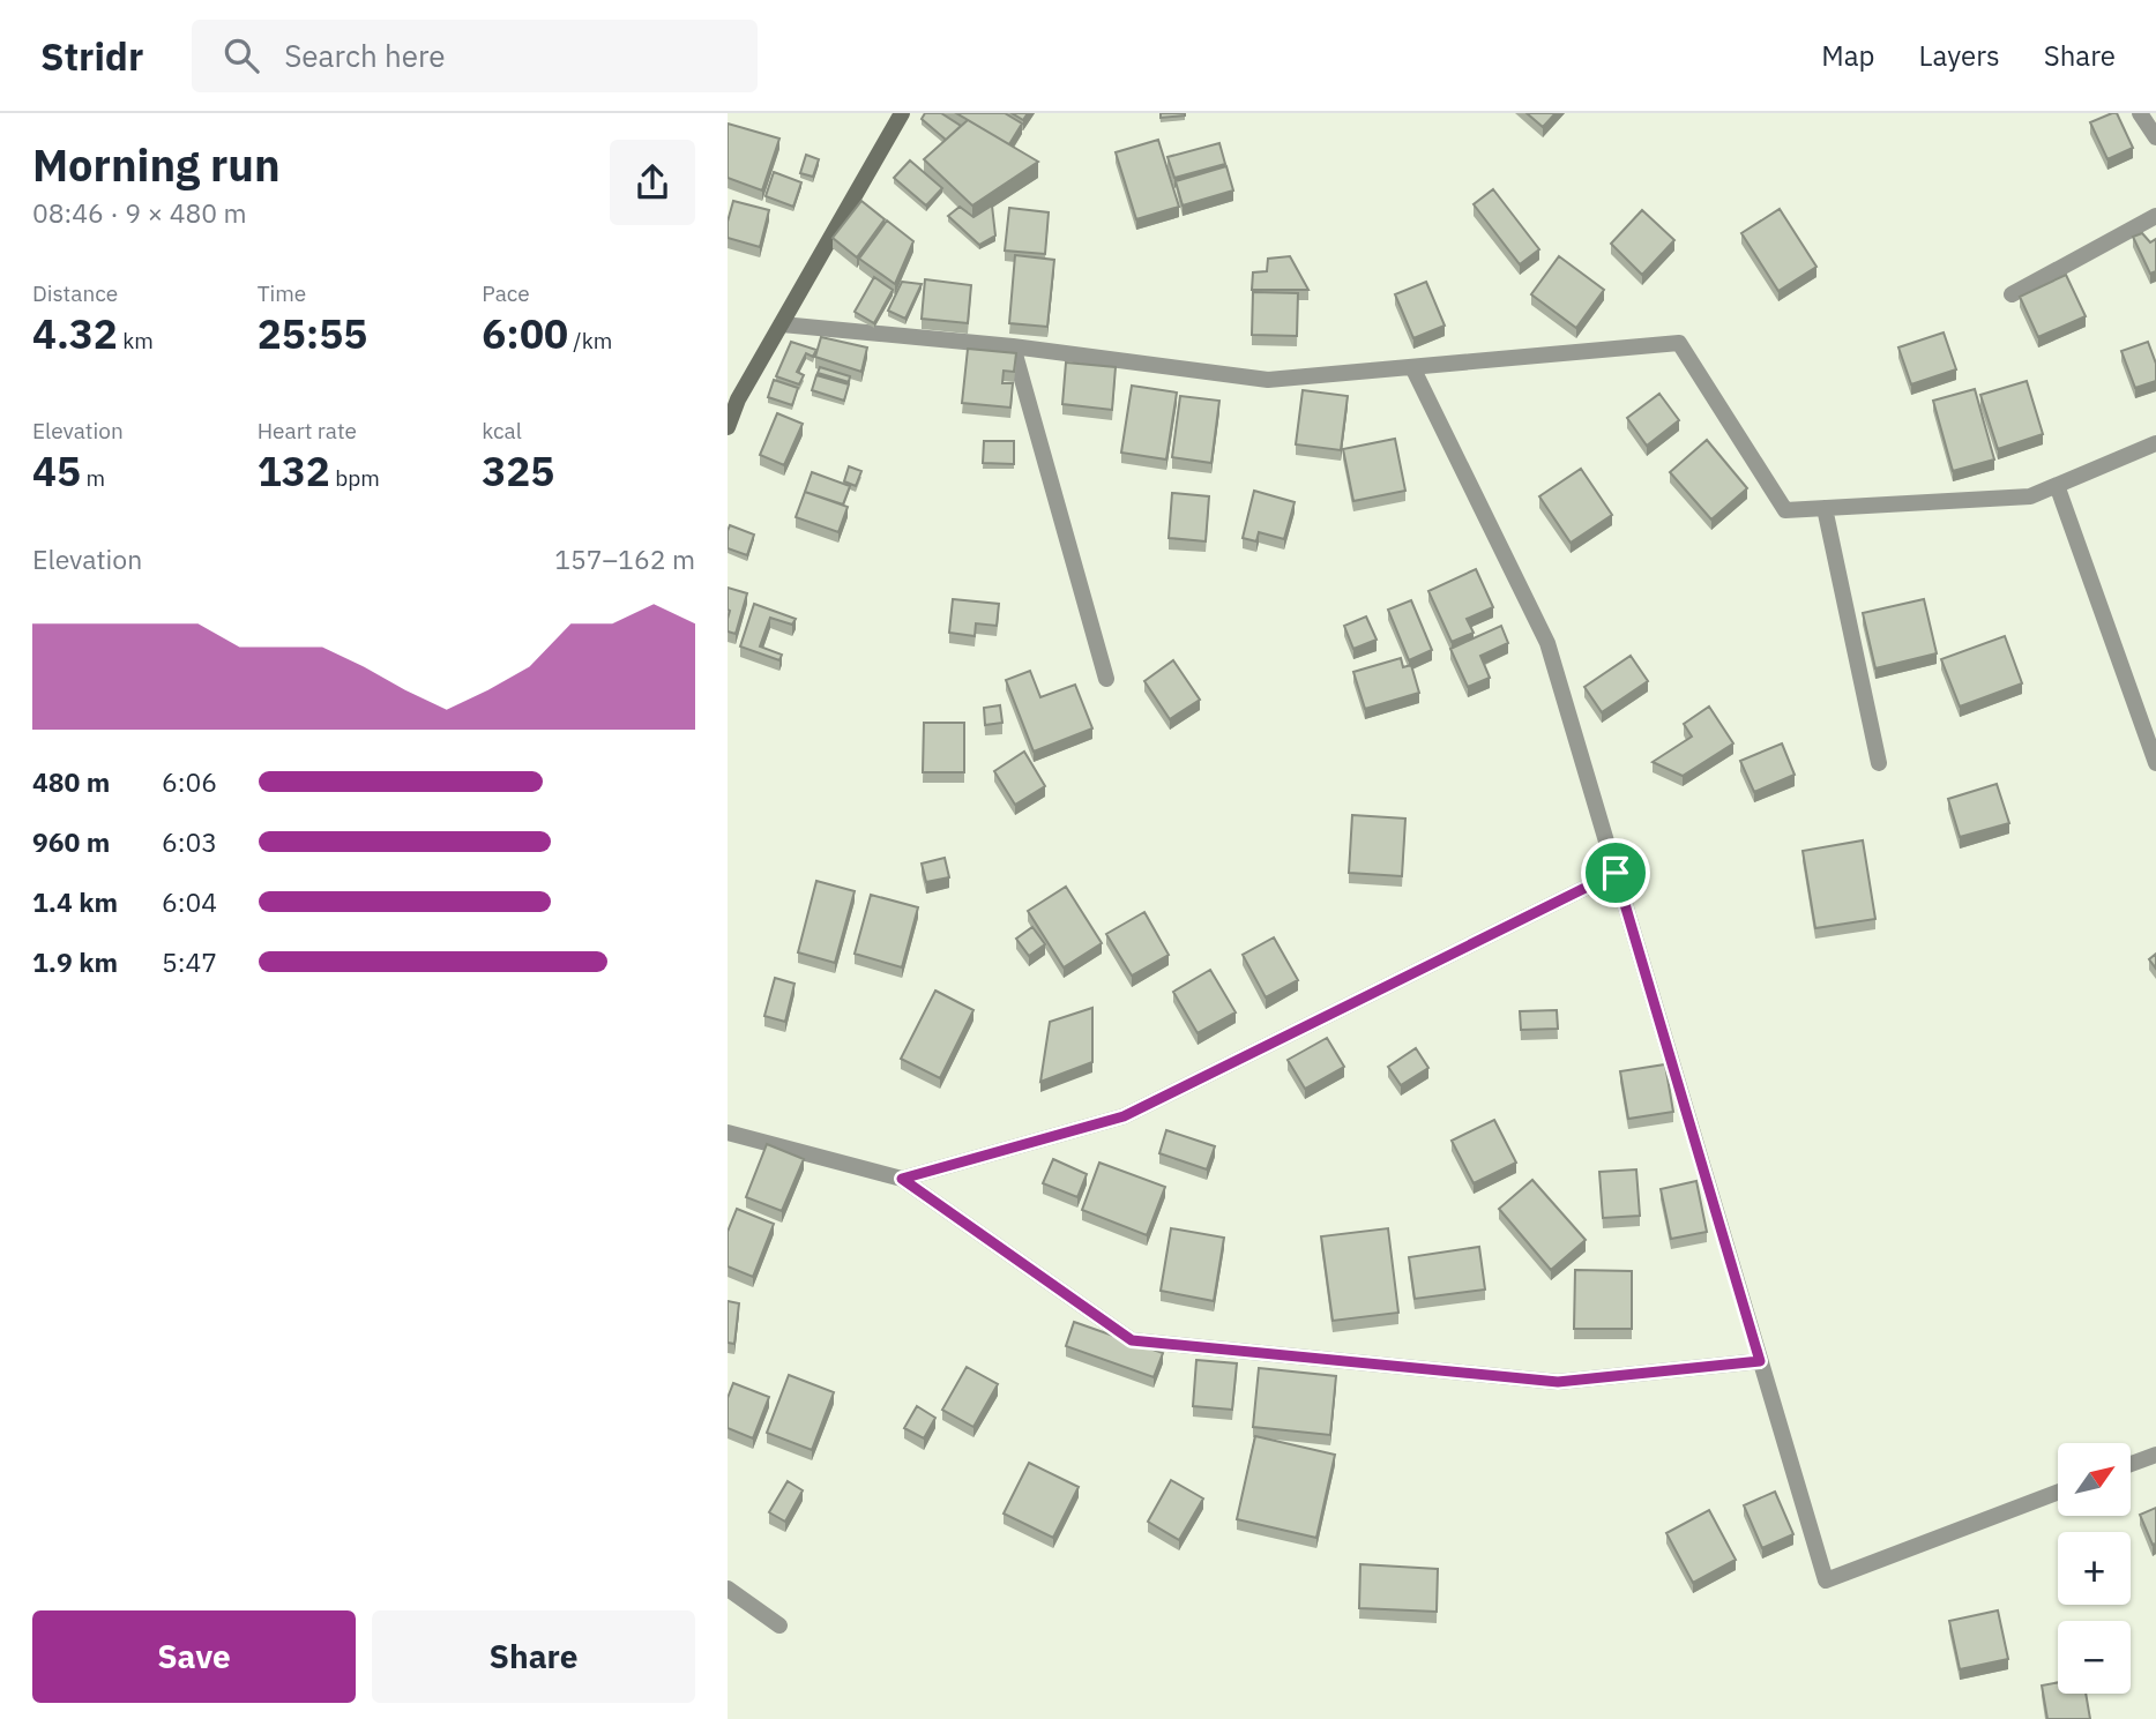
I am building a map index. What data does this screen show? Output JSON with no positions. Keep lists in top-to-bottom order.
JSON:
{
  "north": "top right",
  "page": {
    "header": "Stridr",
    "search": "Search here",
    "nav": ["Map", "Layers", "Share"],
    "heading": ["Morning run", "08:46 · 9 × 480 m"],
    "stats": [
      ["Distance", "4.32 km"],
      ["Time", "25:55"],
      ["Pace", "6:00 /km"],
      ["Elevation", "45 m"],
      ["Heart rate", "132 bpm"],
      ["kcal", "325"]
    ],
    "chart": ["Elevation", "157–162 m"],
    "list": [
      {
        "name": "480 m",
        "note": "6:06"
      },
      {
        "name": "960 m",
        "note": "6:03"
      },
      {
        "name": "1.4 km",
        "note": "6:04"
      },
      {
        "name": "1.9 km",
        "note": "5:47"
      }
    ],
    "map_buttons": ["+", "−"],
    "buttons": ["Save", "Share"]
  }
}
